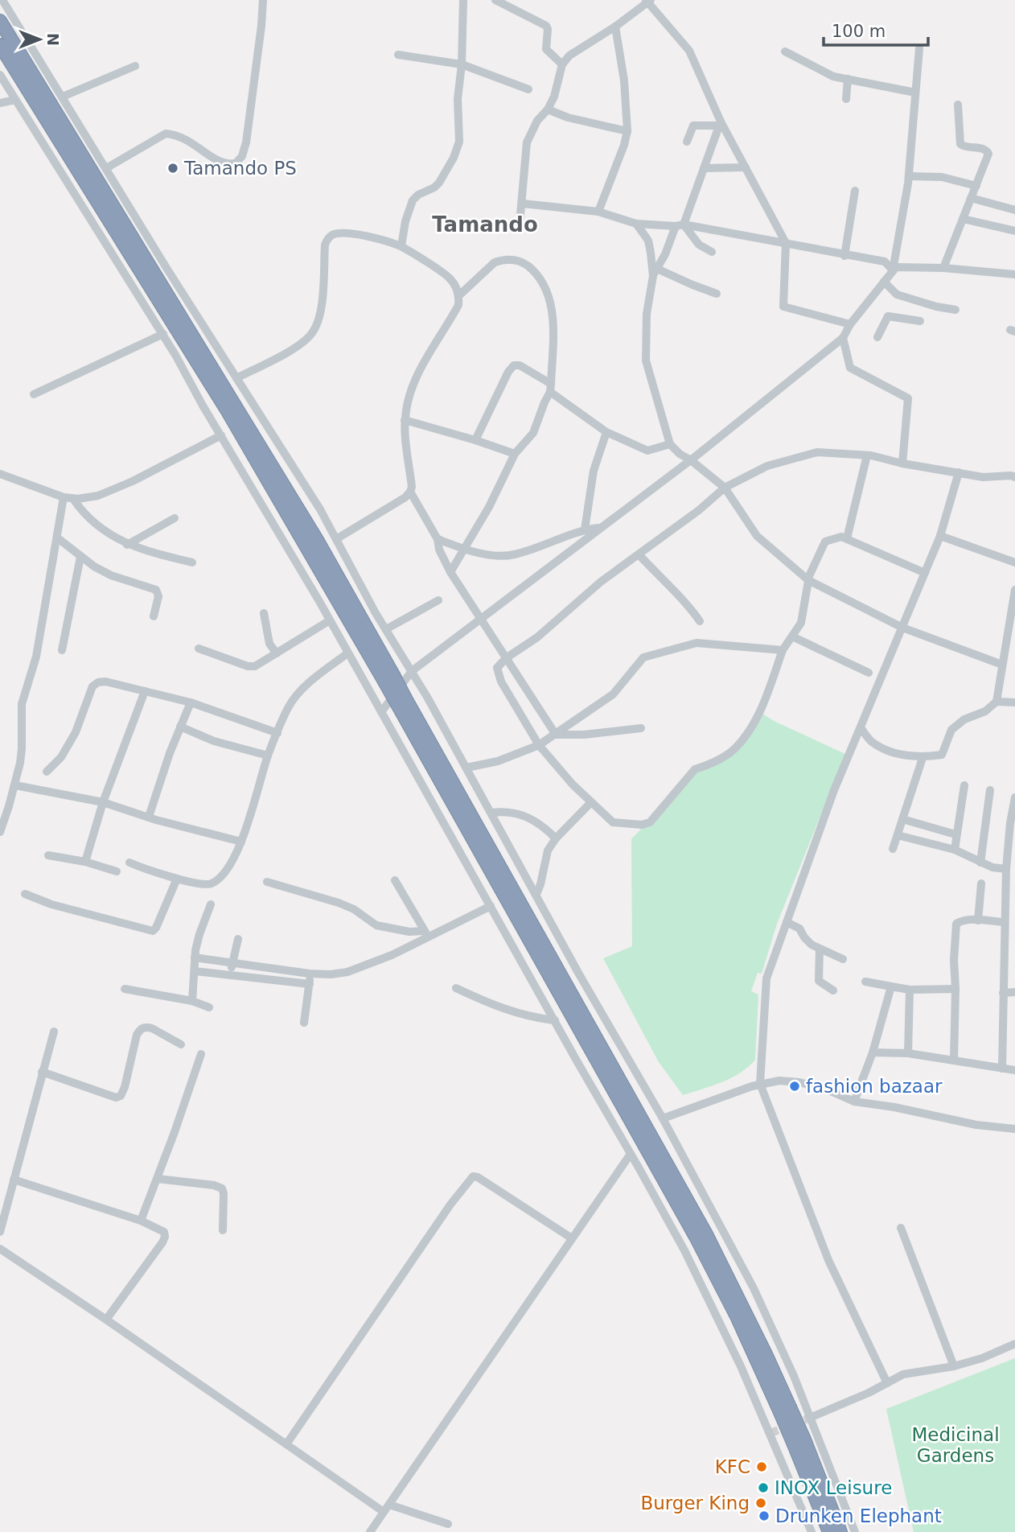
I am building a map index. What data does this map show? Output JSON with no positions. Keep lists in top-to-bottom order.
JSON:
{
  "districts": ["Tamando"],
  "parks": ["Medicinal Gardens"],
  "places": [
    "Tamando PS",
    "fashion bazaar",
    "KFC",
    "INOX Leisure",
    "Burger King",
    "Drunken Elephant"
  ],
  "scale_bar": "100 m",
  "north": "right"
}
